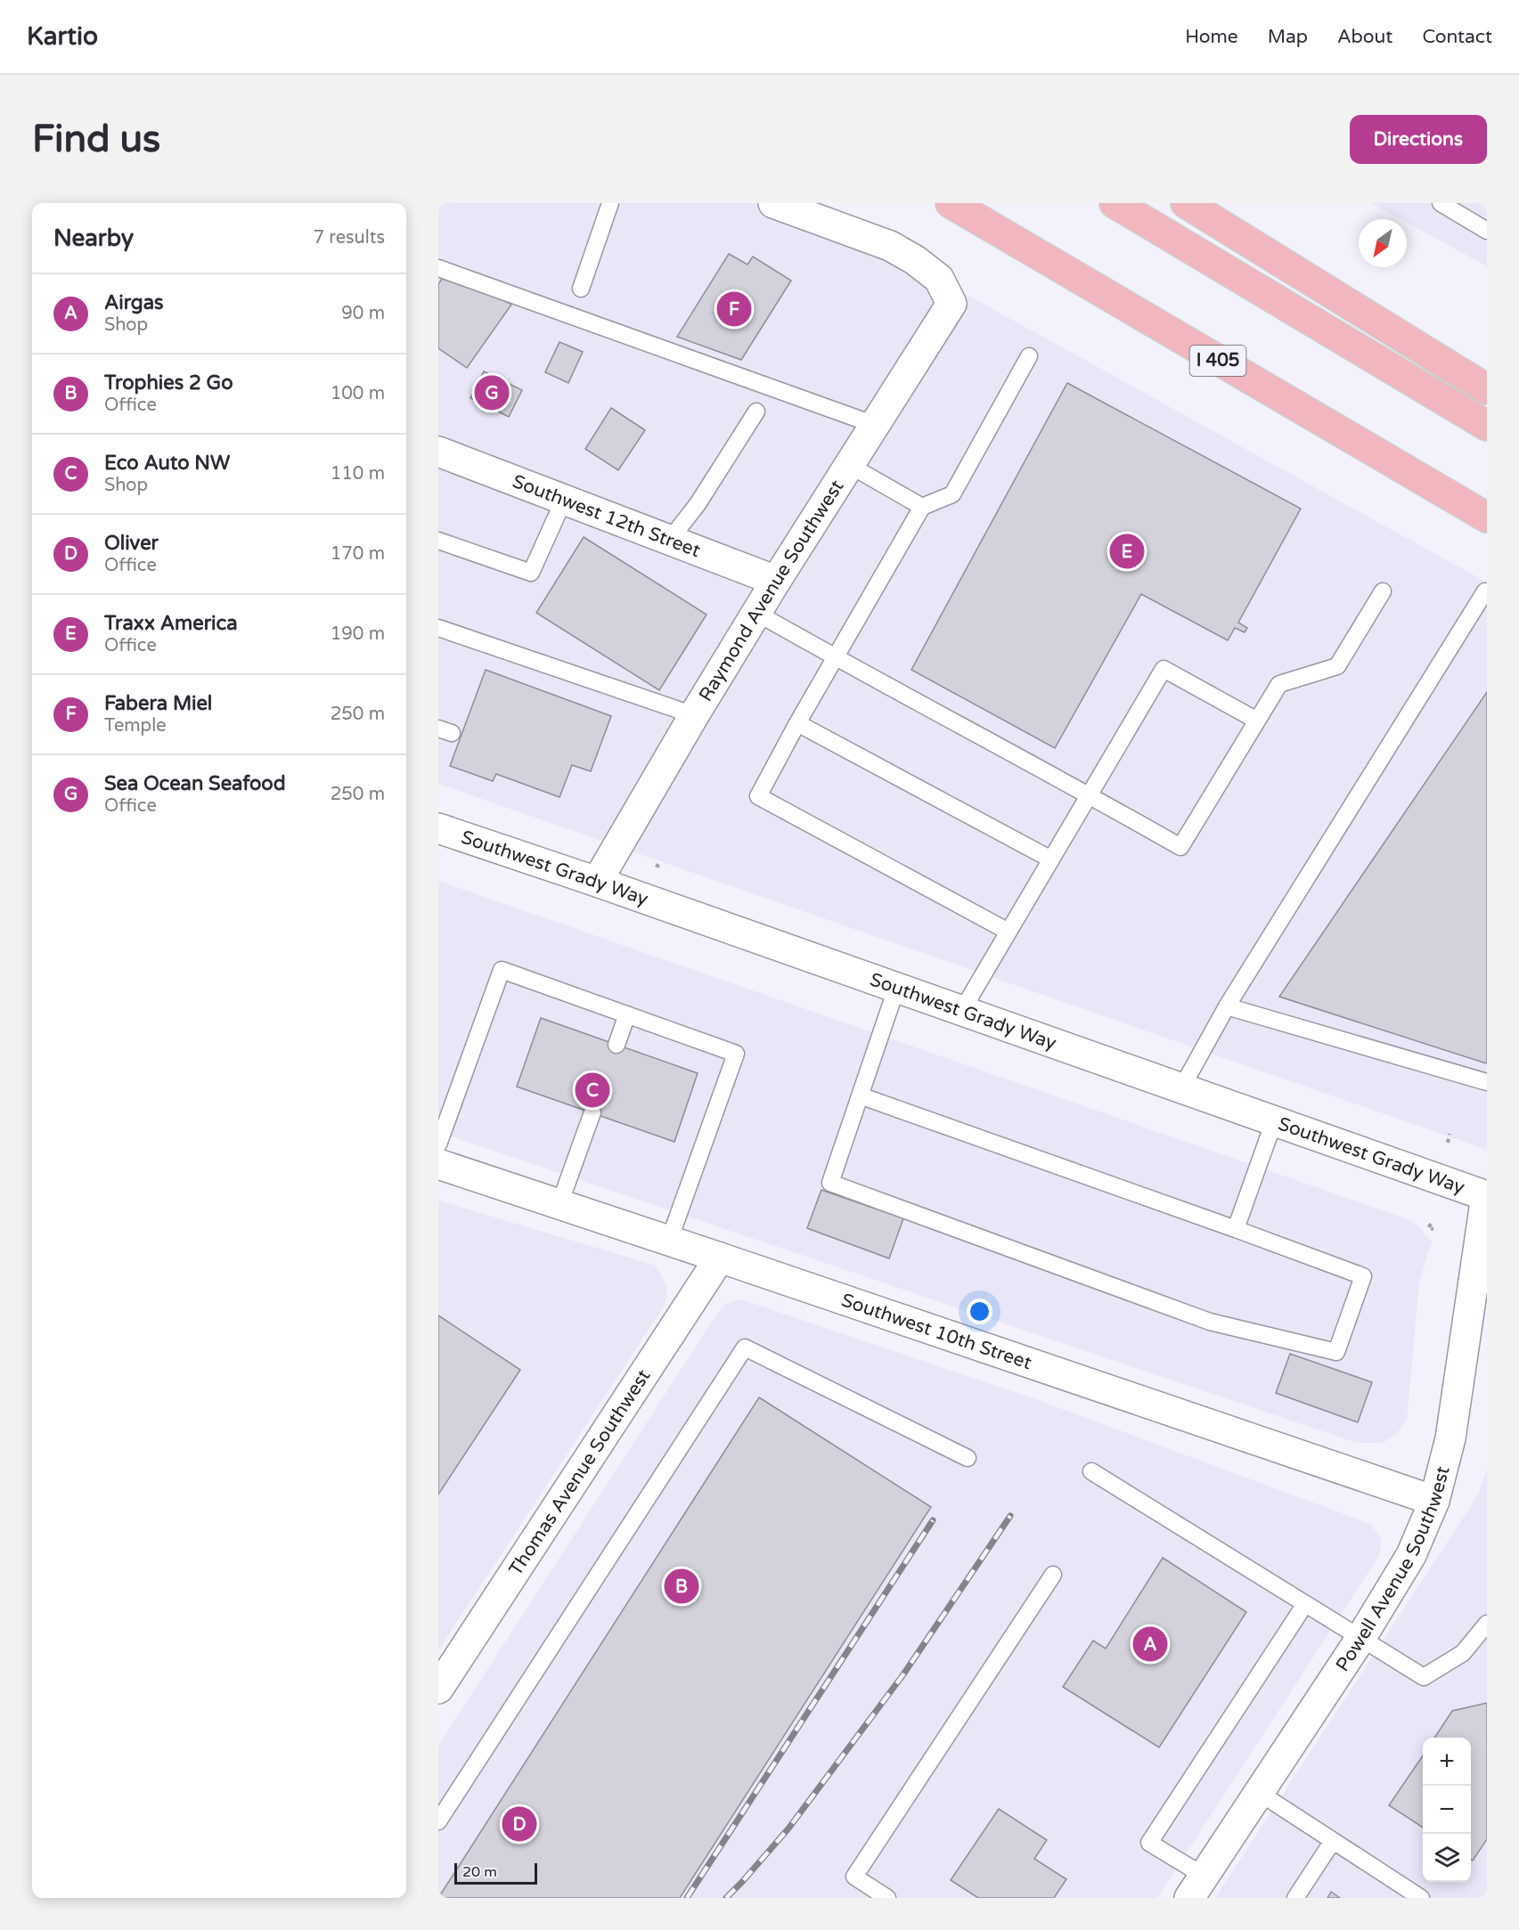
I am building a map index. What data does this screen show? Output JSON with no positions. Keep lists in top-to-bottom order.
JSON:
{
  "streets": {
    "highway": ["I 405"],
    "street": [
      "Southwest 12th Street",
      "Raymond Avenue Southwest",
      "Southwest Grady Way",
      "Southwest 10th Street",
      "Thomas Avenue Southwest",
      "Powell Avenue Southwest"
    ]
  },
  "crossings": [
    ["Southwest 12th Street", "Raymond Avenue Southwest"],
    ["Raymond Avenue Southwest", "Southwest Grady Way"],
    ["Southwest Grady Way", "Powell Avenue Southwest"],
    ["Southwest 10th Street", "Thomas Avenue Southwest"],
    ["Southwest 10th Street", "Powell Avenue Southwest"]
  ],
  "scale_bar": "20 m",
  "north": "bottom left",
  "page": {
    "header": "Kartio",
    "nav": [
      "Home",
      "Map",
      "About",
      "Contact"
    ],
    "buttons": "Directions",
    "title": "Find us",
    "heading": ["Nearby", "7 results"],
    "list": [
      {
        "mark": "A",
        "name": "Airgas",
        "note": "Shop",
        "value": "90 m"
      },
      {
        "mark": "B",
        "name": "Trophies 2 Go",
        "note": "Office",
        "value": "100 m"
      },
      {
        "mark": "C",
        "name": "Eco Auto NW",
        "note": "Shop",
        "value": "110 m"
      },
      {
        "mark": "D",
        "name": "Oliver",
        "note": "Office",
        "value": "170 m"
      },
      {
        "mark": "E",
        "name": "Traxx America",
        "note": "Office",
        "value": "190 m"
      },
      {
        "mark": "F",
        "name": "Fabera Miel",
        "note": "Temple",
        "value": "250 m"
      },
      {
        "mark": "G",
        "name": "Sea Ocean Seafood",
        "note": "Office",
        "value": "250 m"
      }
    ],
    "pins": [
      "F",
      "G",
      "E",
      "C",
      "B",
      "A",
      "D"
    ],
    "map_buttons": ["+", "−"],
    "scale": "20 m"
  }
}
